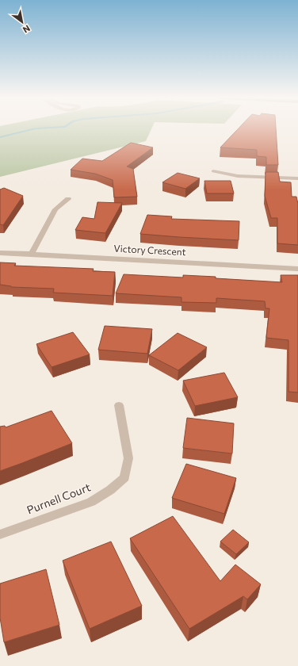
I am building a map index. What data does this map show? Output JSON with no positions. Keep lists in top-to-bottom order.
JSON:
{
  "streets": {
    "street": ["Victory Crescent", "Purnell Court"]
  },
  "north": "bottom right"
}
